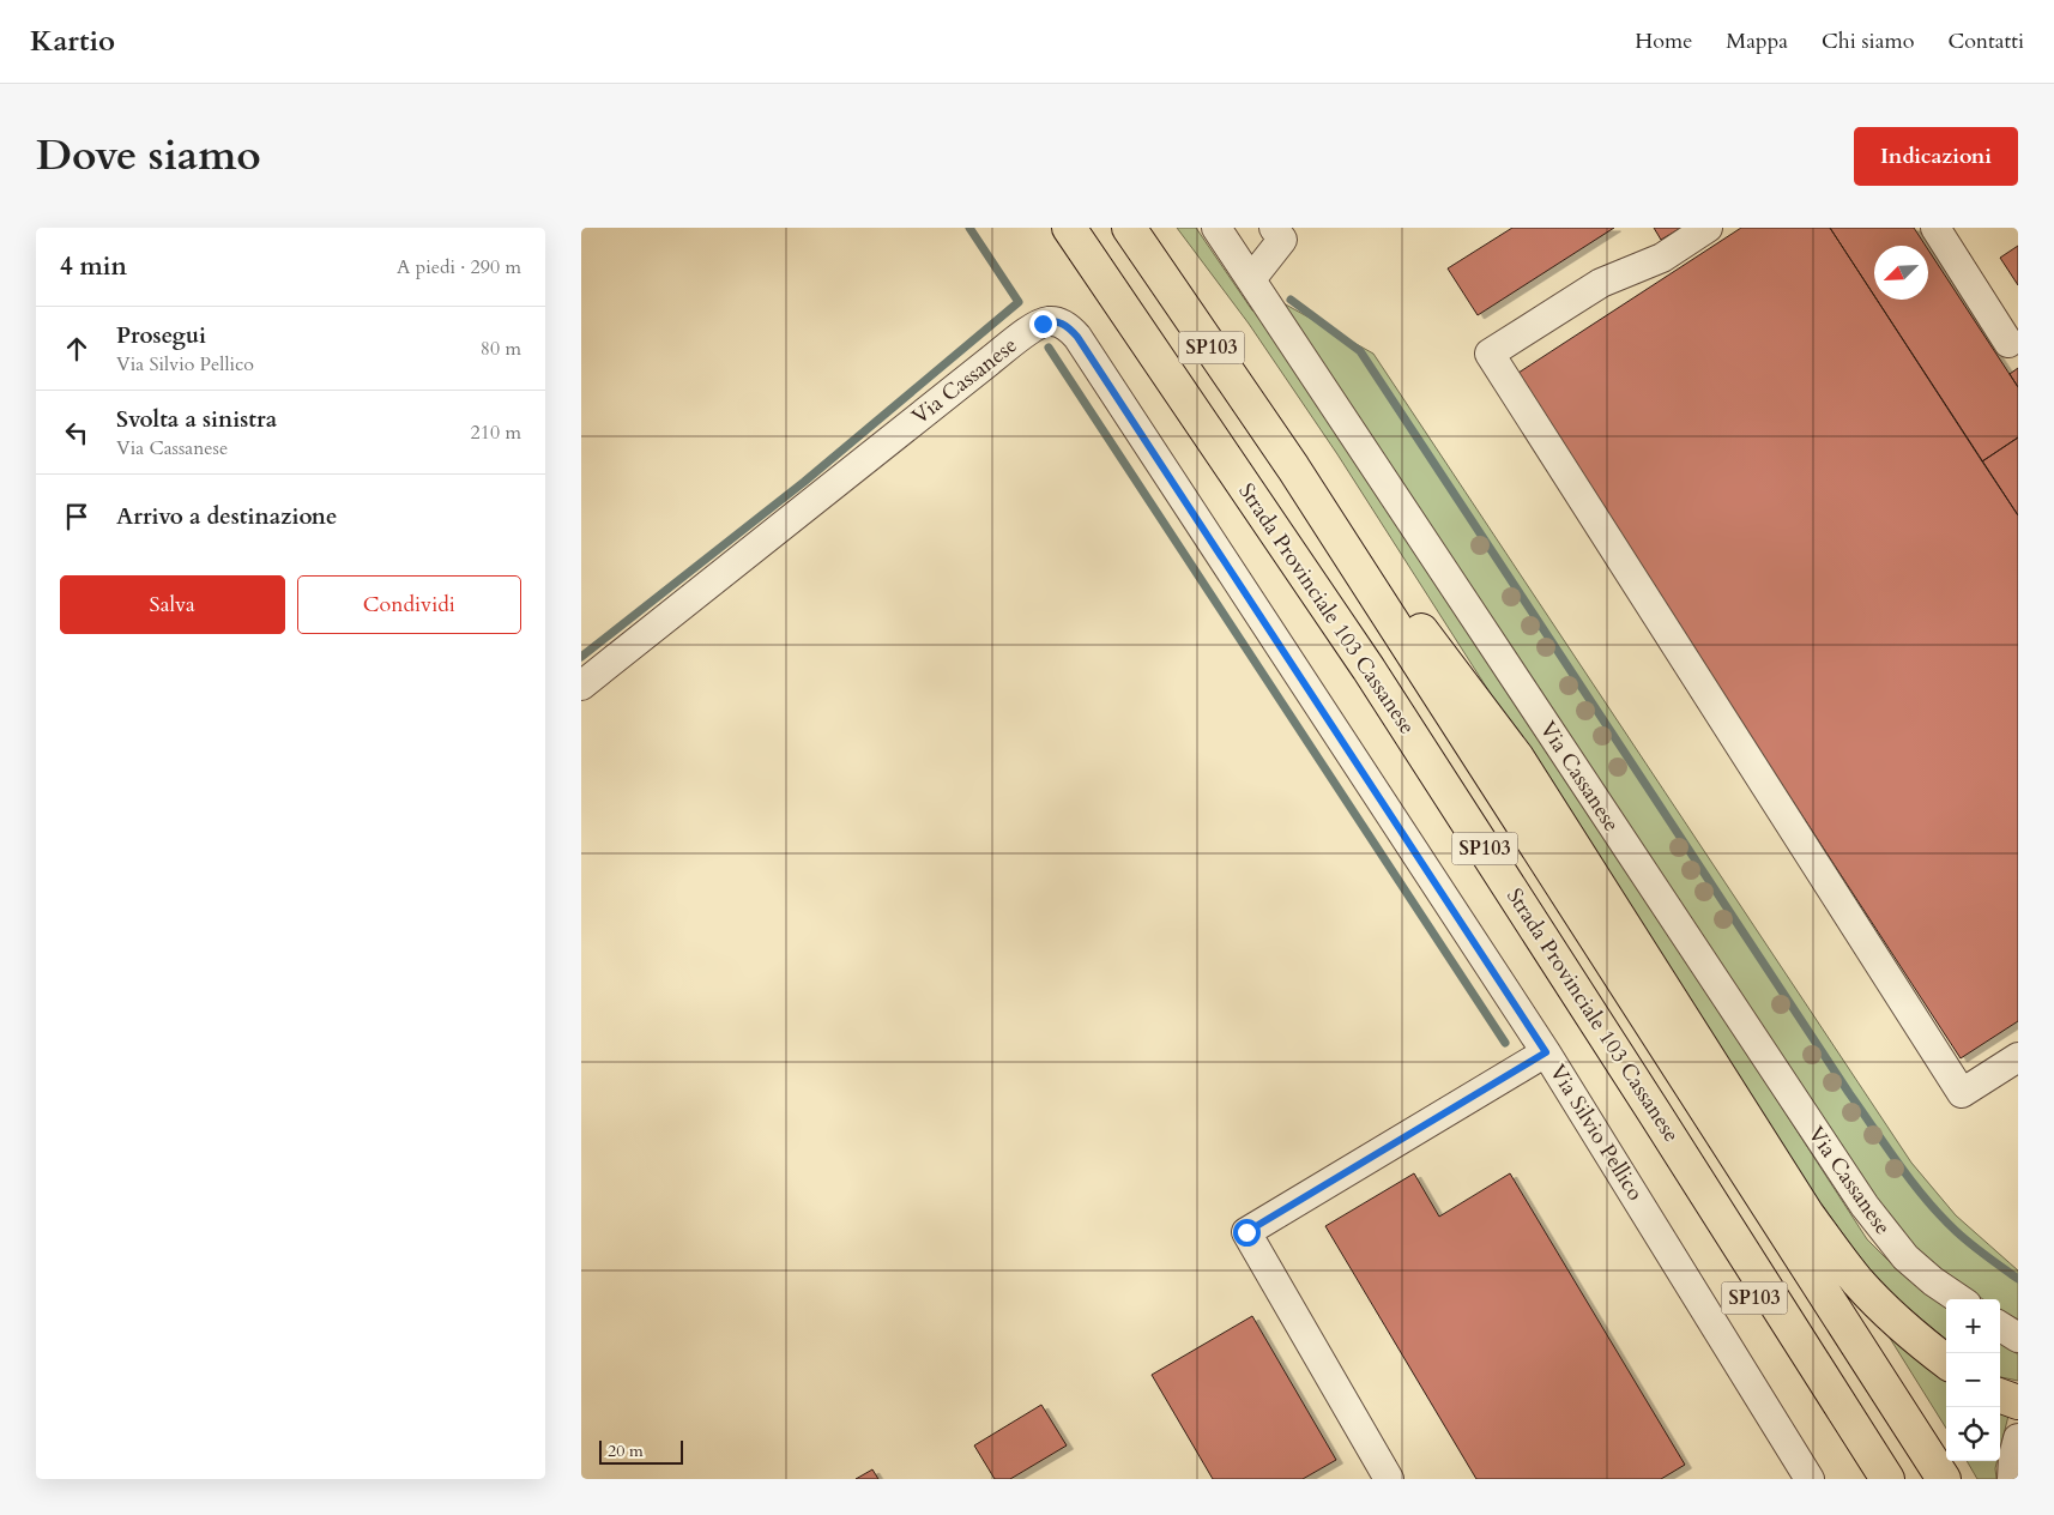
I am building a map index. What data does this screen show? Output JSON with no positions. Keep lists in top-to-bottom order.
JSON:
{
  "streets": {
    "highway": ["SP103", "Strada Provinciale 103 Cassanese"],
    "street": ["Via Cassanese", "Via Silvio Pellico"]
  },
  "crossings": [
    ["SP103", "Strada Provinciale 103 Cassanese"],
    ["Via Cassanese", "Via Silvio Pellico"]
  ],
  "scale_bar": "20 m",
  "north": "bottom left",
  "page": {
    "header": "Kartio",
    "nav": [
      "Home",
      "Mappa",
      "Chi siamo",
      "Contatti"
    ],
    "title": "Dove siamo",
    "buttons": [
      "Indicazioni",
      ["Salva", "Condividi"]
    ],
    "heading": ["4 min", "A piedi · 290 m"],
    "list": [
      ["Prosegui", "Via Silvio Pellico", "80 m"],
      ["Svolta a sinistra", "Via Cassanese", "210 m"],
      "Arrivo a destinazione"
    ],
    "map_buttons": ["+", "−"],
    "scale": "20 m"
  }
}
